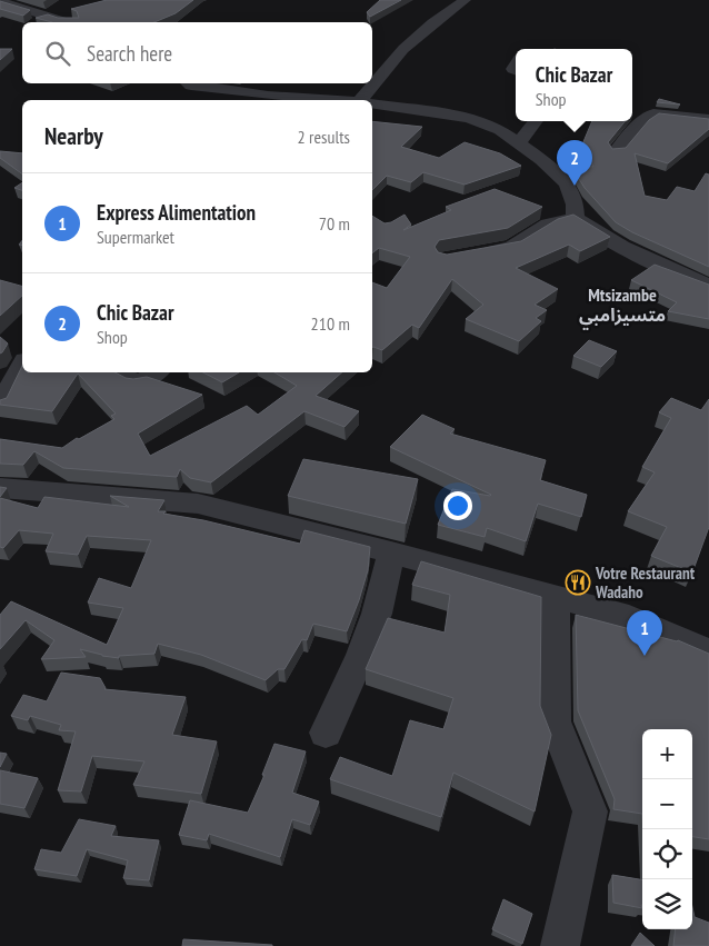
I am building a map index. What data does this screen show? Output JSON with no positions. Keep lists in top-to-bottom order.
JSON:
{
  "districts": ["Mtsizambe متسيزامبي"],
  "places": {
    "restaurant": ["Votre Restaurant Wadaho"]
  },
  "page": {
    "search": "Search here",
    "popup": ["Chic Bazar", "Shop"],
    "heading": ["Nearby", "2 results"],
    "pins": ["2", "1"],
    "list": [
      {
        "mark": "1",
        "name": "Express Alimentation",
        "note": "Supermarket",
        "value": "70 m"
      },
      {
        "mark": "2",
        "name": "Chic Bazar",
        "note": "Shop",
        "value": "210 m"
      }
    ],
    "map_buttons": ["+", "−"]
  }
}
